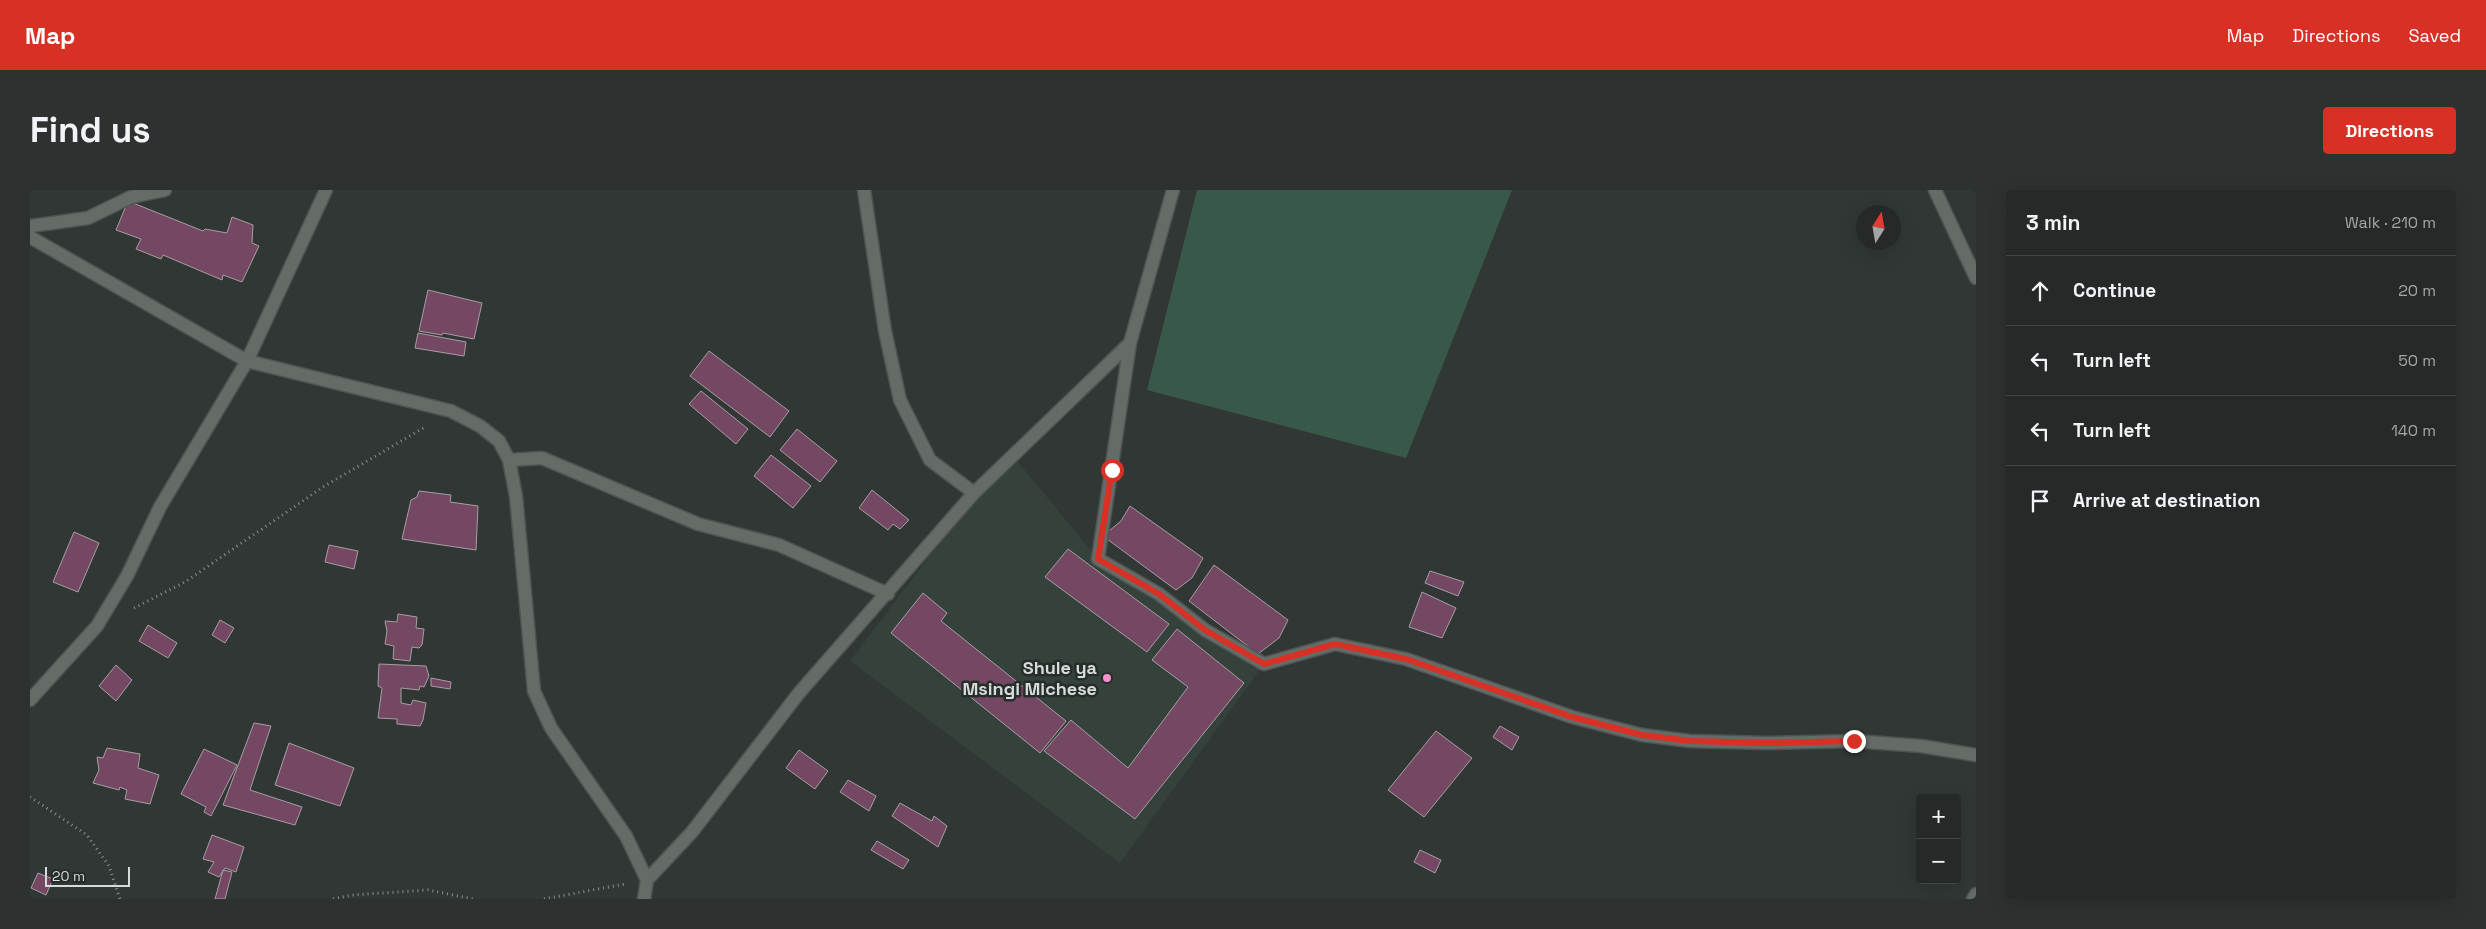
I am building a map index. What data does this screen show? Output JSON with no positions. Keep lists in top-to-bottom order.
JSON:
{
  "places": ["Shule ya Msingi Michese"],
  "scale_bar": "20 m",
  "north": "top",
  "page": {
    "header": "Map",
    "nav": ["Map", "Directions", "Saved"],
    "buttons": "Directions",
    "title": "Find us",
    "heading": ["3 min", "Walk · 210 m"],
    "list": [
      ["Continue", "20 m"],
      ["Turn left", "50 m"],
      ["Turn left", "140 m"],
      "Arrive at destination"
    ],
    "map_buttons": ["+", "−"],
    "scale": "20 m"
  }
}
